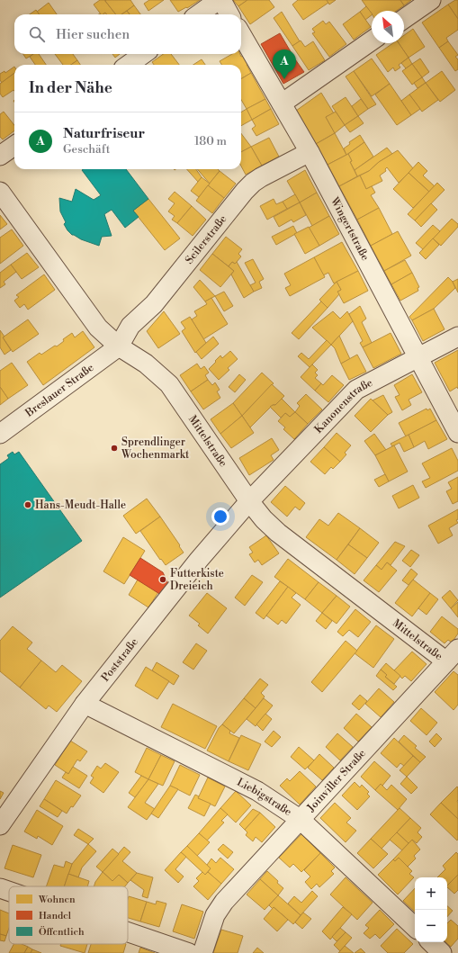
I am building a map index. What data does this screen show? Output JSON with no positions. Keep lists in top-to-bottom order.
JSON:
{
  "streets": {
    "street": [
      "Wingertstraße",
      "Seilerstraße",
      "Breslauer Straße",
      "Kanonenstraße",
      "Mittelstraße",
      "Poststraße",
      "Joinviller Straße",
      "Liebigstraße"
    ]
  },
  "crossings": [
    ["Wingertstraße", "Seilerstraße"],
    ["Wingertstraße", "Kanonenstraße"],
    ["Seilerstraße", "Breslauer Straße"],
    ["Seilerstraße", "Mittelstraße"],
    ["Breslauer Straße", "Mittelstraße"],
    ["Kanonenstraße", "Mittelstraße"],
    ["Kanonenstraße", "Poststraße"],
    ["Mittelstraße", "Poststraße"],
    ["Mittelstraße", "Joinviller Straße"],
    ["Poststraße", "Liebigstraße"],
    ["Joinviller Straße", "Liebigstraße"]
  ],
  "places": ["Sprendlinger Wochenmarkt", "Hans-Meudt-Halle", "Futterkiste Dreieich"],
  "legend": ["Wohnen", "Handel", "Öffentlich"],
  "north": "top left",
  "page": {
    "search": "Hier suchen",
    "pins": "A",
    "heading": "In der Nähe",
    "list": [
      {
        "mark": "A",
        "name": "Naturfriseur",
        "note": "Geschäft",
        "value": "180 m"
      }
    ],
    "map_buttons": ["+", "−"]
  }
}
